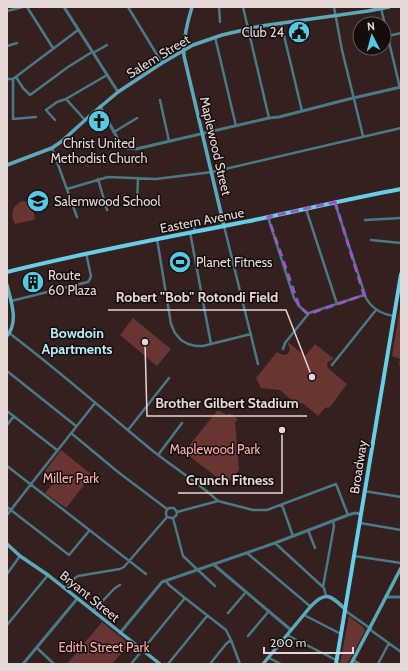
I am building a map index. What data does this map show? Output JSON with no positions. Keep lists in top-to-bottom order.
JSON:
{
  "streets": {
    "main road": [
      "Salem Street",
      "Maplewood Street",
      "Eastern Avenue",
      "Broadway",
      "Bryant Street"
    ]
  },
  "crossings": [
    ["Salem Street", "Maplewood Street"],
    ["Maplewood Street", "Eastern Avenue"]
  ],
  "districts": ["Bowdoin Apartments"],
  "parks": ["Maplewood Park", "Miller Park", "Edith Street Park"],
  "places": {
    "public building": ["Club 24"],
    "church": ["Christ United Methodist Church"],
    "school or university": ["Salemwood School"],
    "sports": ["Planet Fitness"],
    "building": ["Route 60 Plaza"],
    "other": ["Brother Gilbert Stadium", "Robert \"Bob\" Rotondi Field", "Crunch Fitness"]
  },
  "scale_bar": "200 m",
  "north": "top"
}
